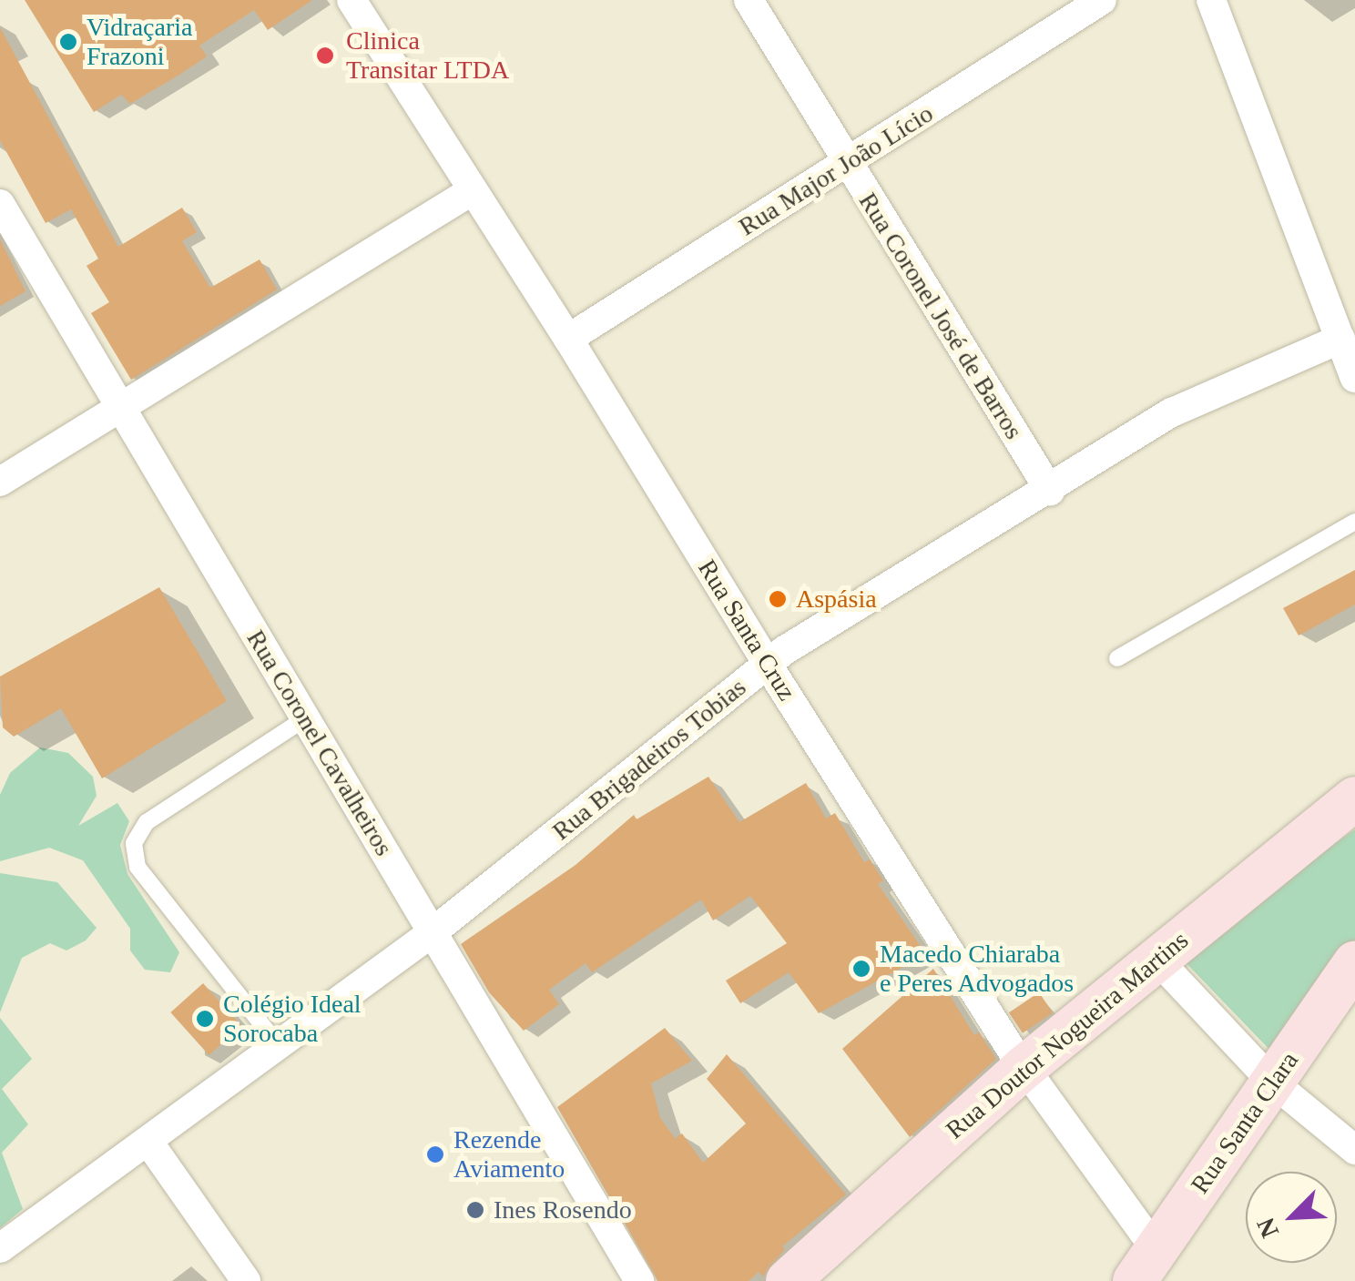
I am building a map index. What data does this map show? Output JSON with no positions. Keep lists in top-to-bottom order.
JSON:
{
  "streets": {
    "main road": ["Rua Doutor Nogueira Martins", "Rua Santa Clara"],
    "street": [
      "Rua Major João Lício",
      "Rua Coronel José de Barros",
      "Rua Santa Cruz",
      "Rua Coronel Cavalheiros",
      "Rua Brigadeiros Tobias"
    ]
  },
  "crossings": [
    ["Rua Major João Lício", "Rua Coronel José de Barros"],
    ["Rua Major João Lício", "Rua Santa Cruz"],
    ["Rua Coronel José de Barros", "Rua Brigadeiros Tobias"],
    ["Rua Santa Cruz", "Rua Brigadeiros Tobias"],
    ["Rua Santa Cruz", "Rua Doutor Nogueira Martins"],
    ["Rua Santa Cruz", "Rua Santa Clara"],
    ["Rua Coronel Cavalheiros", "Rua Brigadeiros Tobias"]
  ],
  "places": [
    "Vidraçaria Frazoni",
    "Clinica Transitar LTDA",
    "Aspásia",
    "Macedo Chiaraba e Peres Advogados",
    "Colégio Ideal Sorocaba",
    "Rezende Aviamento",
    "Ines Rosendo"
  ],
  "north": "bottom left"
}
